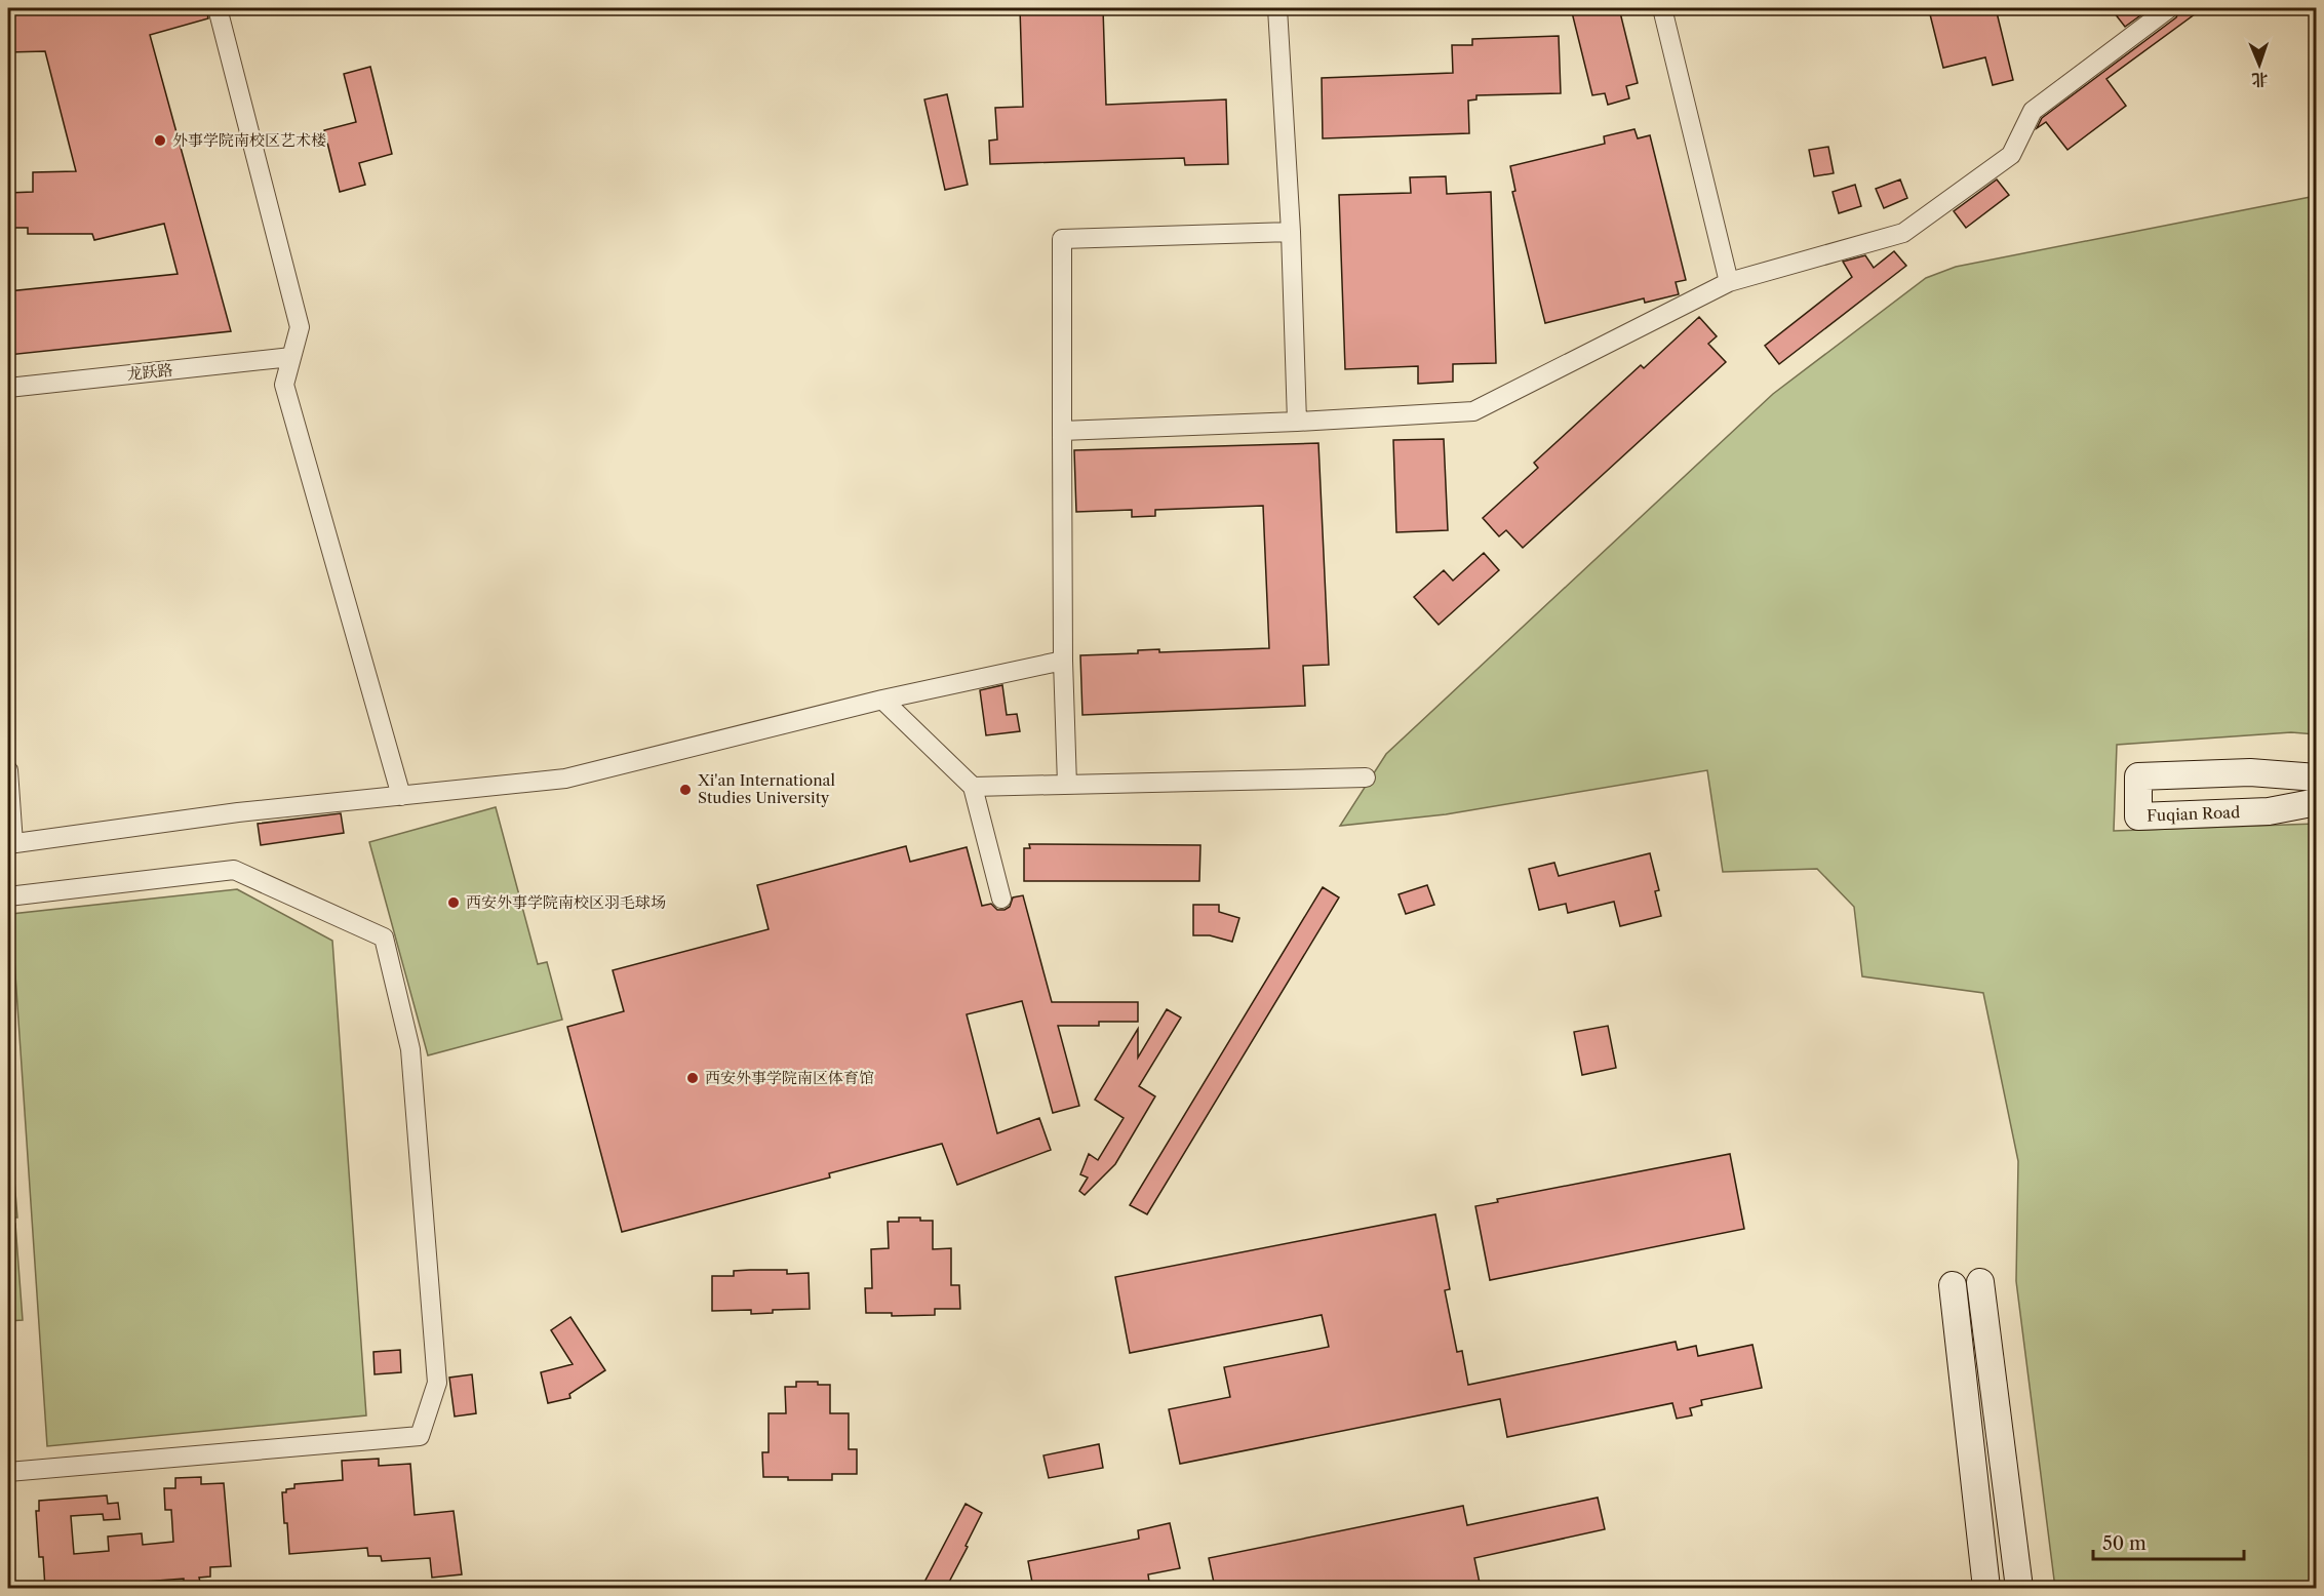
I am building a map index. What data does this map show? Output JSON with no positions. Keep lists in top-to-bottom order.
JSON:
{
  "streets": {
    "street": ["龙跃路", "Fuqian Road"]
  },
  "places": [
    "外事学院南校区艺术楼",
    "Xi'an International Studies University",
    "西安外事学院南校区羽毛球场",
    "西安外事学院南区体育馆"
  ],
  "scale_bar": "50 m",
  "north": "bottom"
}
